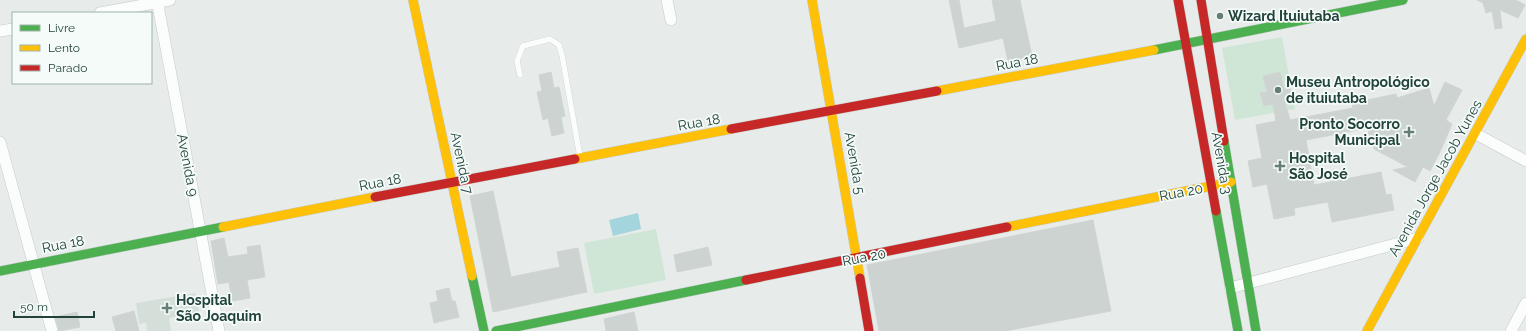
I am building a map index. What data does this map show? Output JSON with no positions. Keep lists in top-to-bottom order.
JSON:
{
  "streets": {
    "street": [
      "Rua 18",
      "Avenida 7",
      "Avenida 5",
      "Avenida 3",
      "Avenida 9",
      "Avenida Jorge Jacob Yunes",
      "Rua 20"
    ]
  },
  "crossings": [
    ["Rua 18", "Avenida 7"],
    ["Rua 18", "Avenida 5"],
    ["Rua 18", "Avenida 3"],
    ["Rua 18", "Avenida 9"],
    ["Avenida 5", "Rua 20"],
    ["Avenida 3", "Rua 20"]
  ],
  "places": {
    "other": ["Wizard Ituiutaba", "Museu Antropológico de ituiutaba"],
    "health": ["Pronto Socorro Municipal", "Hospital São José", "Hospital São Joaquim"]
  },
  "legend": ["Livre", "Lento", "Parado"],
  "scale_bar": "50 m"
}
